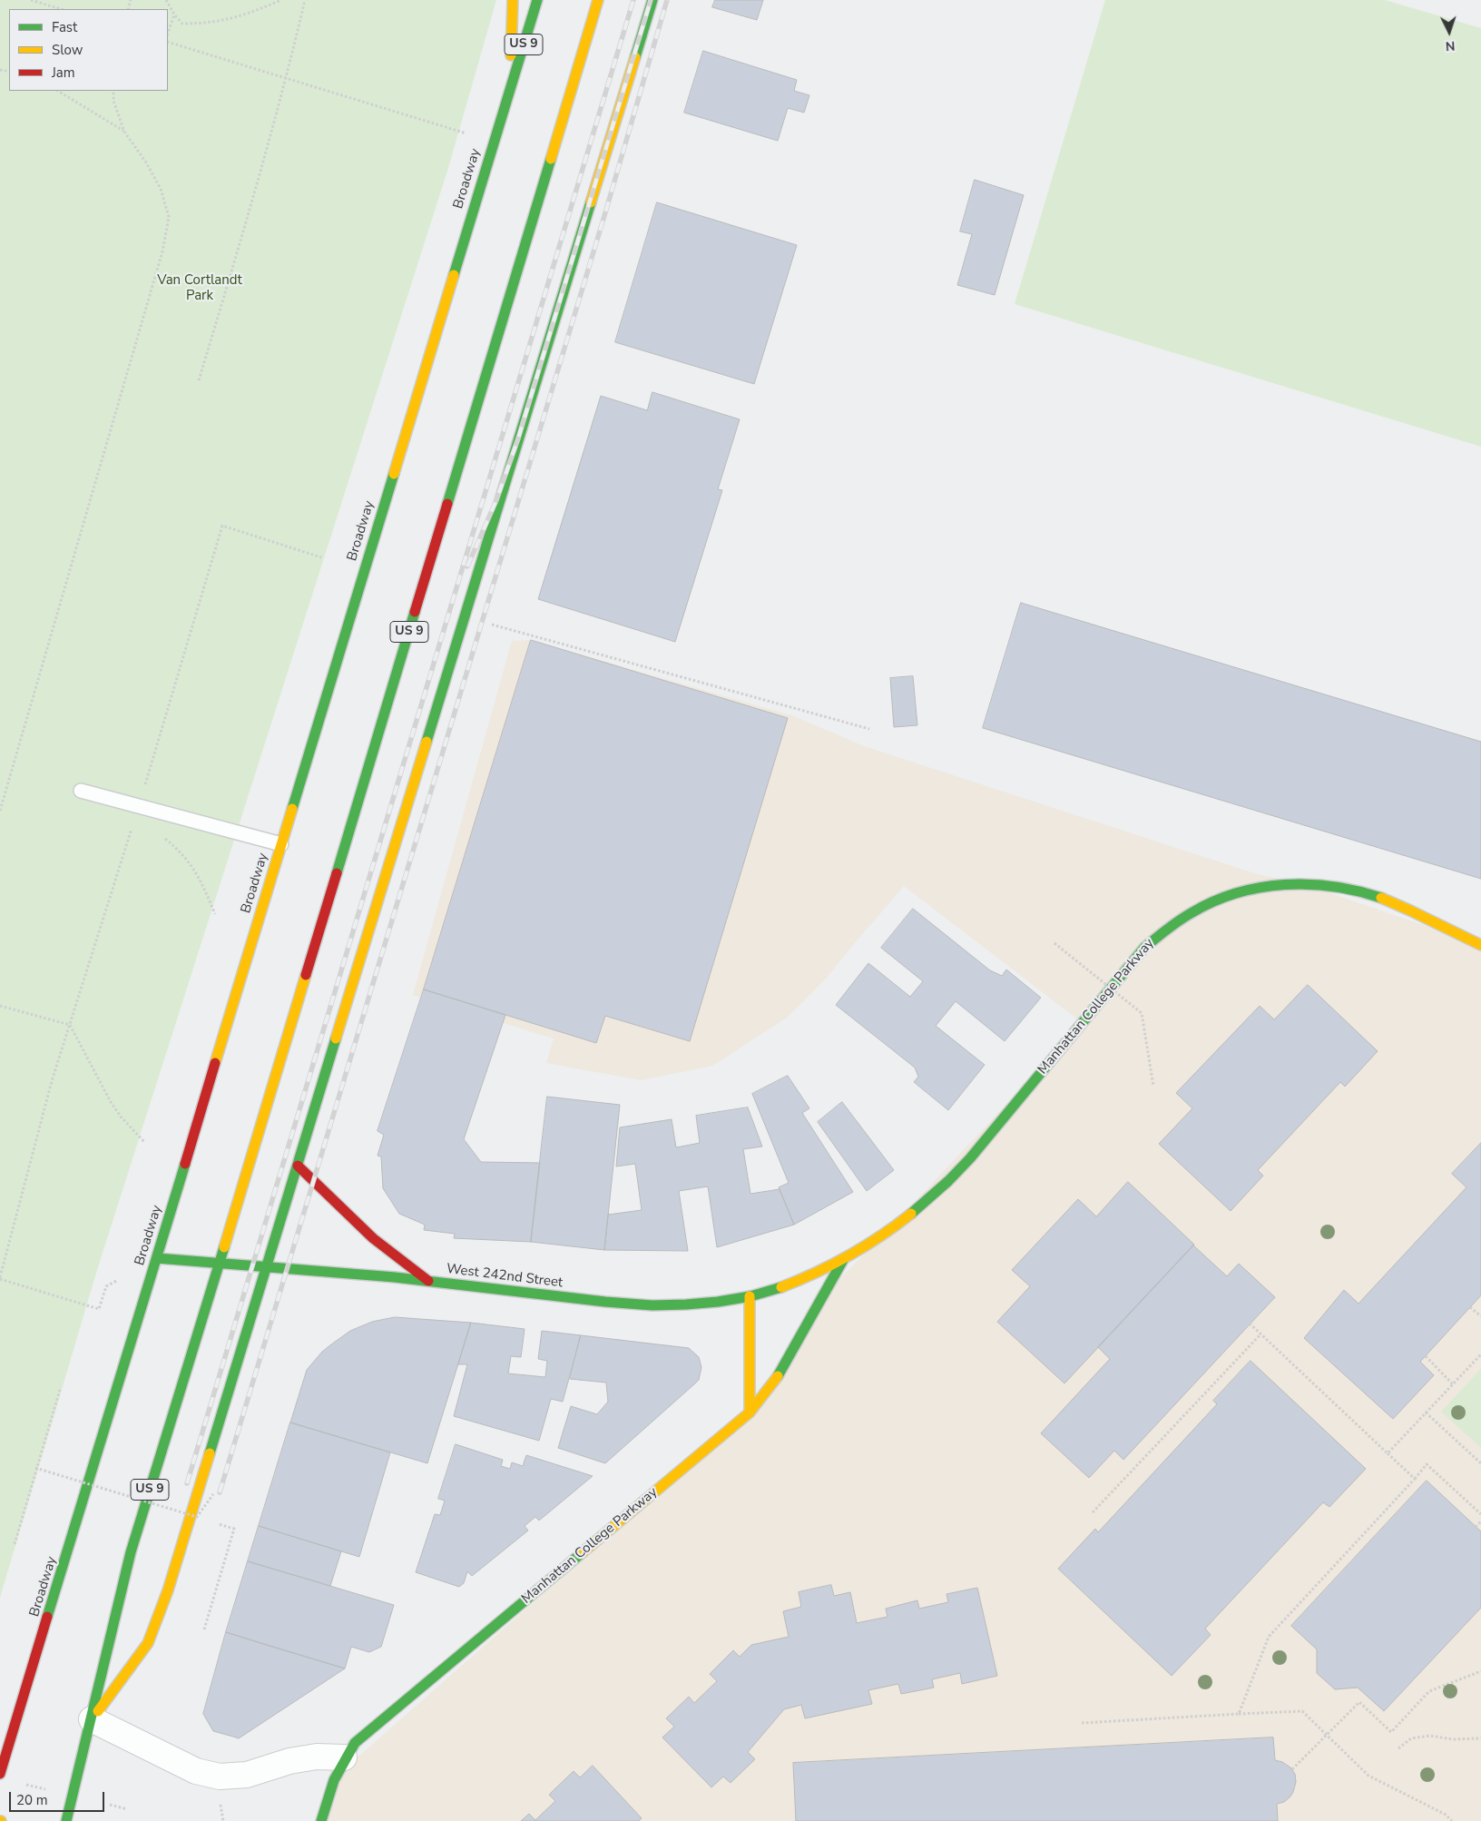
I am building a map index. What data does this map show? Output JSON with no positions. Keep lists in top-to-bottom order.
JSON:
{
  "streets": {
    "main road": [
      "US 9",
      "Broadway",
      "Manhattan College Parkway",
      "West 242nd Street"
    ]
  },
  "crossings": [
    ["US 9", "West 242nd Street"],
    ["Broadway", "West 242nd Street"],
    ["Manhattan College Parkway", "West 242nd Street"]
  ],
  "parks": ["Van Cortlandt Park"],
  "legend": ["Fast", "Slow", "Jam"],
  "scale_bar": "20 m",
  "north": "bottom"
}
